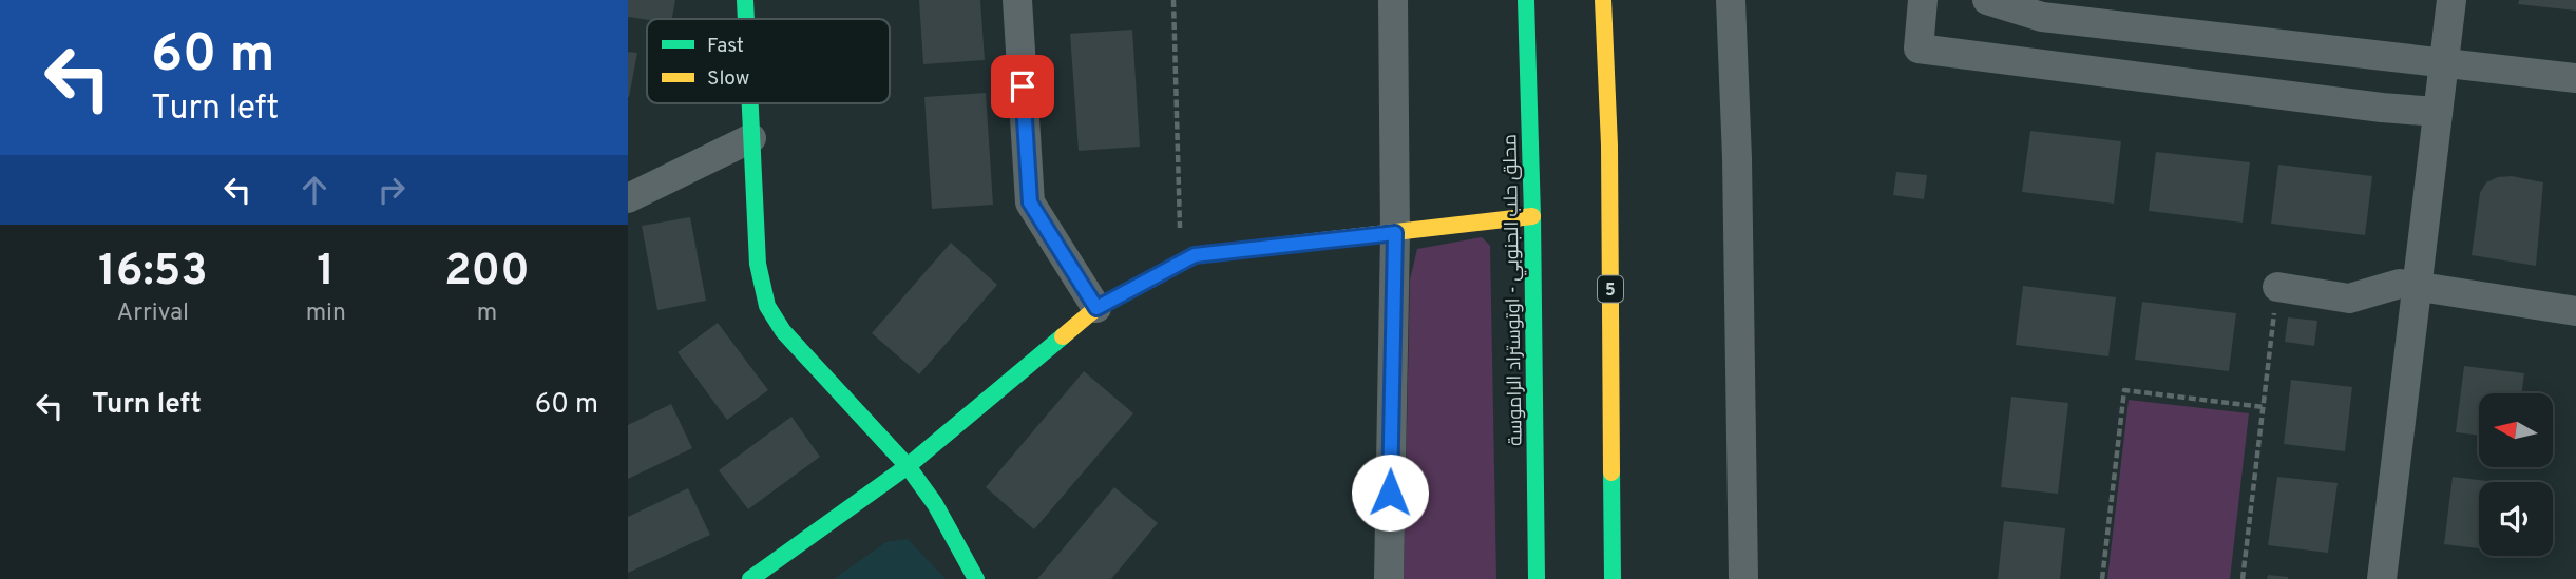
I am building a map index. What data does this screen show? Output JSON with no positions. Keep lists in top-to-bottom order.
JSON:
{
  "streets": {
    "main road": ["5", "محلق حلب الجنوبي - اوتوستراد الراموسة"]
  },
  "legend": ["Fast", "Slow"],
  "north": "left",
  "page": {
    "turn": ["60 m", "Turn left"],
    "eta": [
      "16:53",
      "Arrival",
      "1",
      "min",
      "200",
      "m"
    ],
    "list": [
      {
        "name": "Turn left",
        "value": "60 m"
      }
    ]
  }
}
